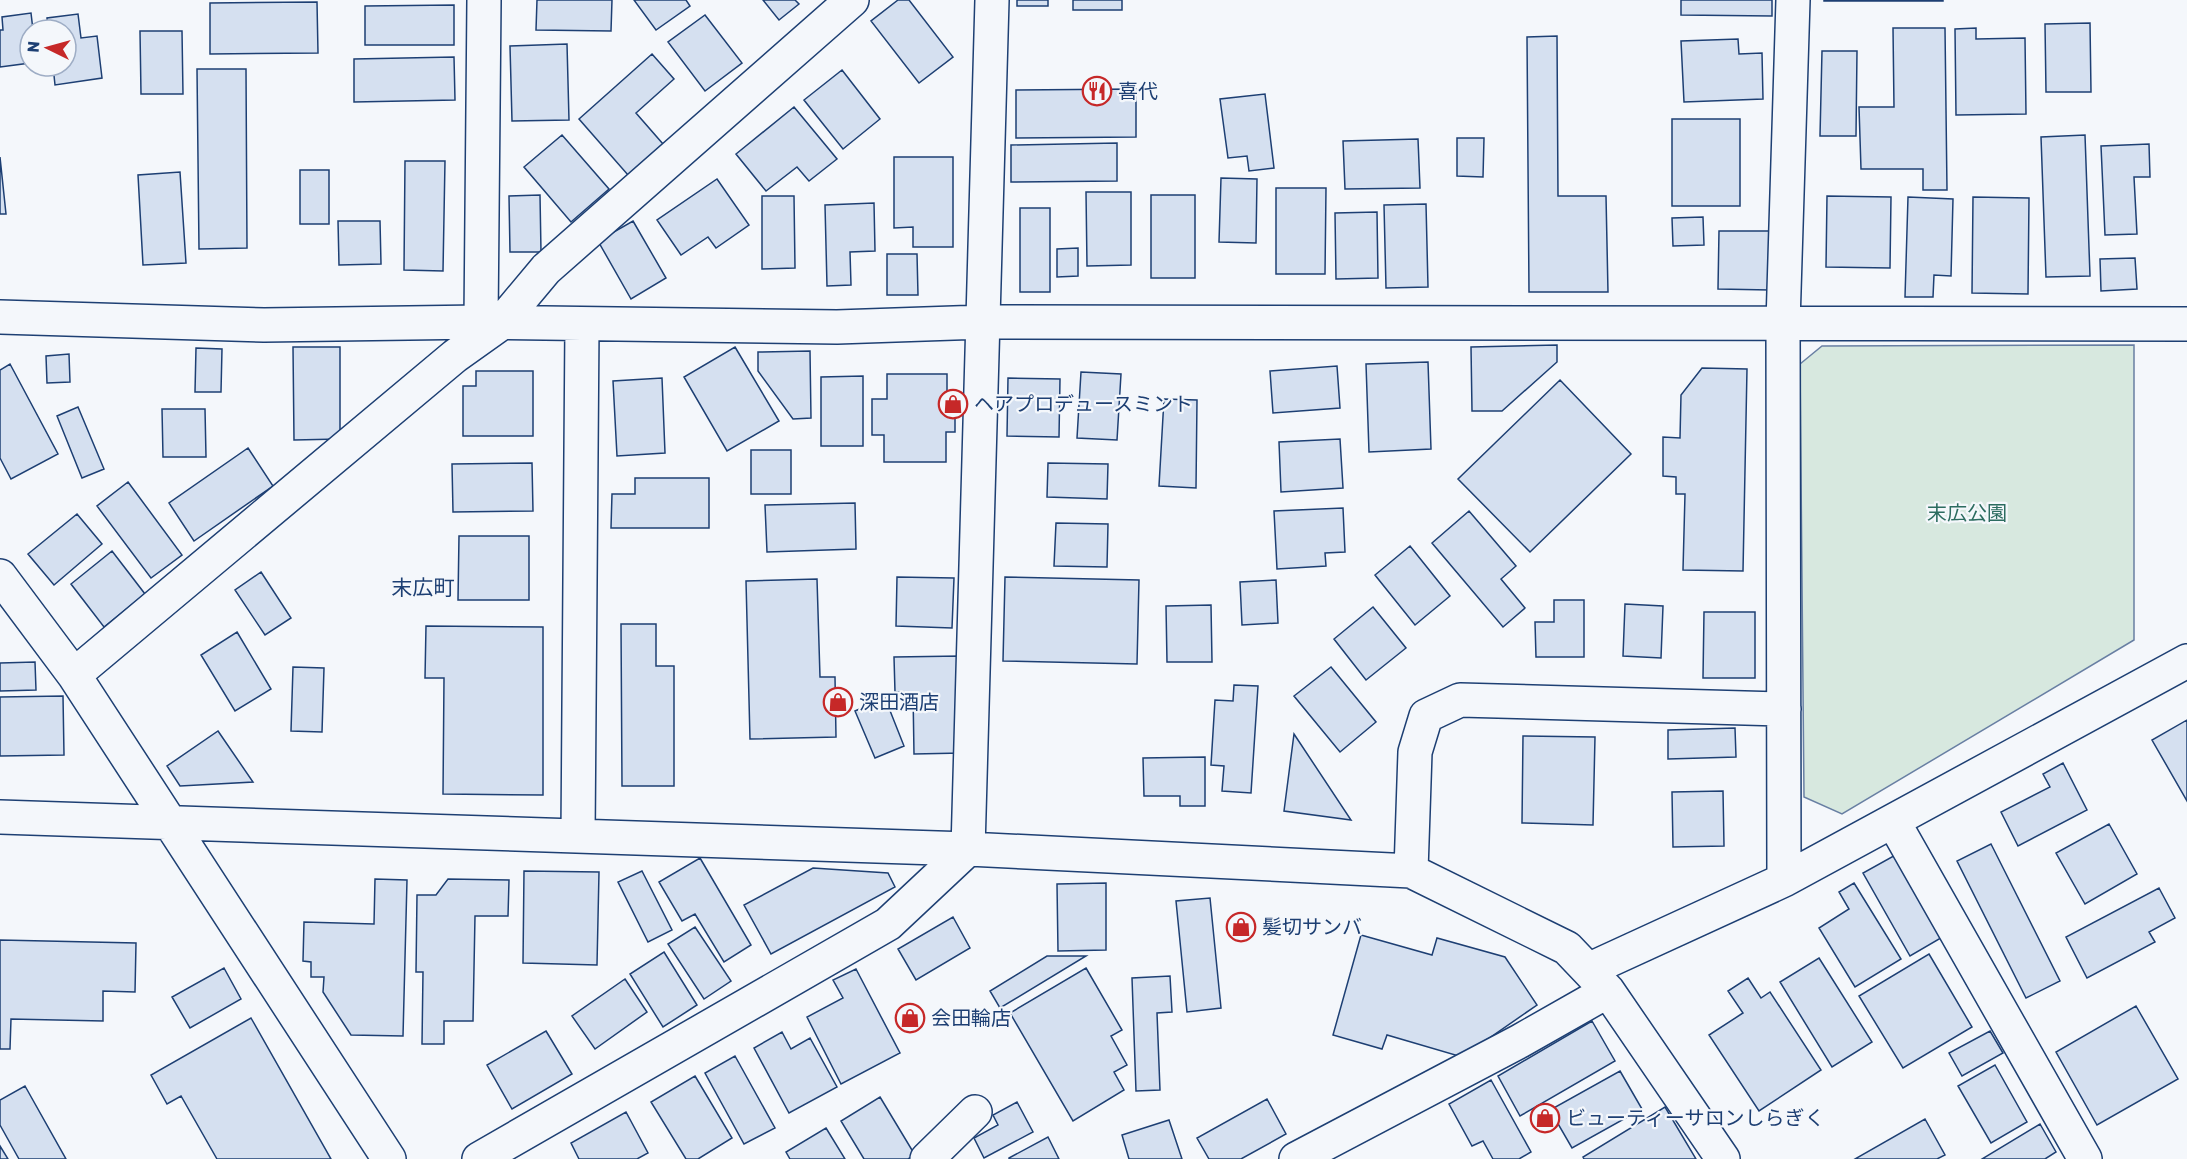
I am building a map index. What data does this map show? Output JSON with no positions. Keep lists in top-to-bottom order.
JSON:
{
  "districts": ["末広町"],
  "parks": ["末広公園"],
  "places": {
    "restaurant": ["喜代"],
    "shop": [
      "ヘアプロデュースミント",
      "深田酒店",
      "髪切サンバ",
      "会田輪店",
      "ビューティーサロンしらぎく"
    ]
  },
  "north": "left"
}
